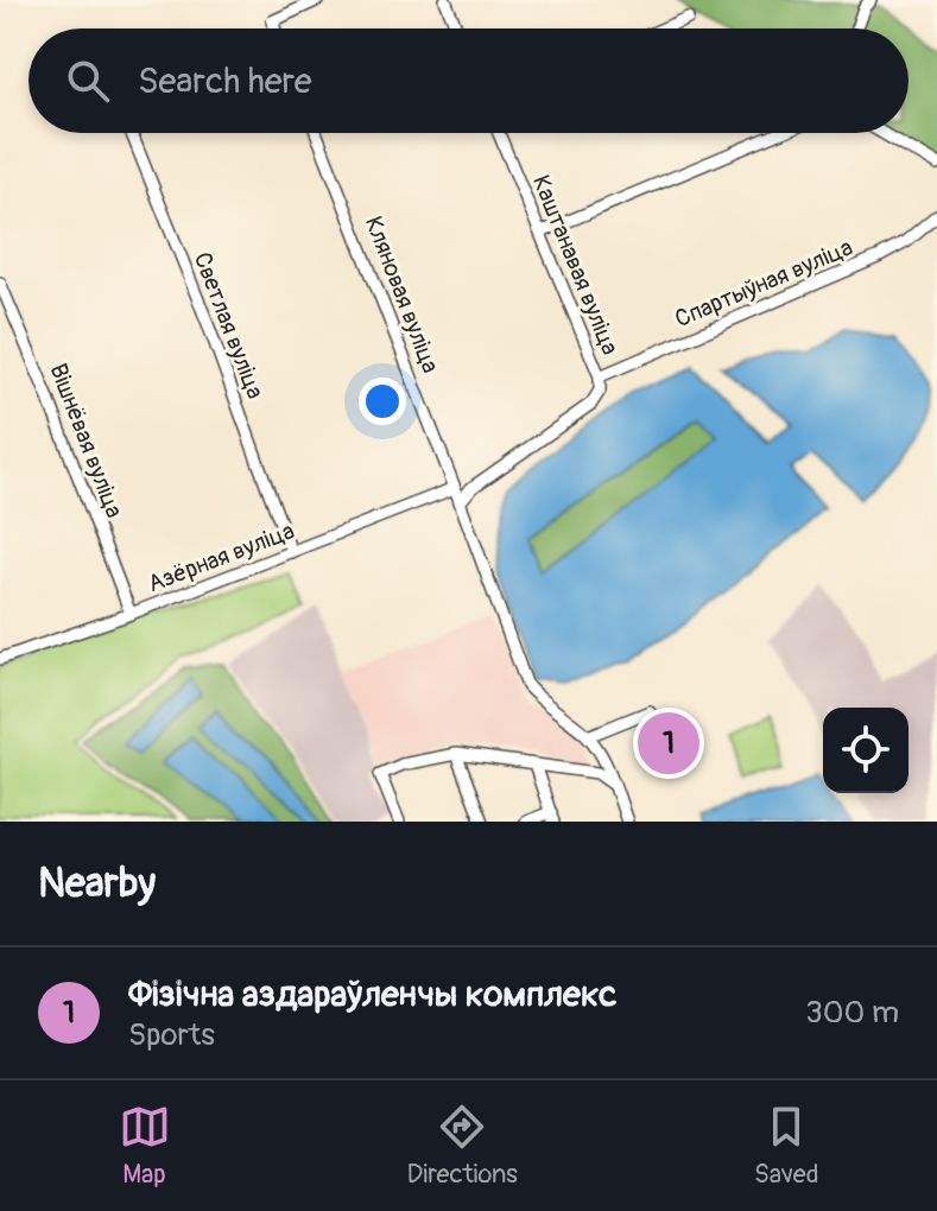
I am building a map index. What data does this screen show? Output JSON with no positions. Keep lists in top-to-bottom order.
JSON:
{
  "streets": {
    "street": [
      "Каштанавая вуліца",
      "Спартыўная вуліца",
      "Кляновая вуліца",
      "Светлая вуліца",
      "Вішнёвая вуліца",
      "Азёрная вуліца"
    ]
  },
  "crossings": [
    ["Каштанавая вуліца", "Спартыўная вуліца"],
    ["Кляновая вуліца", "Азёрная вуліца"],
    ["Светлая вуліца", "Азёрная вуліца"],
    ["Вішнёвая вуліца", "Азёрная вуліца"]
  ],
  "page": {
    "search": "Search here",
    "pins": "1",
    "heading": "Nearby",
    "list": [
      {
        "mark": "1",
        "name": "Фізічна аздараўленчы комплекс",
        "note": "Sports",
        "value": "300 m"
      }
    ],
    "nav": ["Map", "Directions", "Saved"]
  }
}
